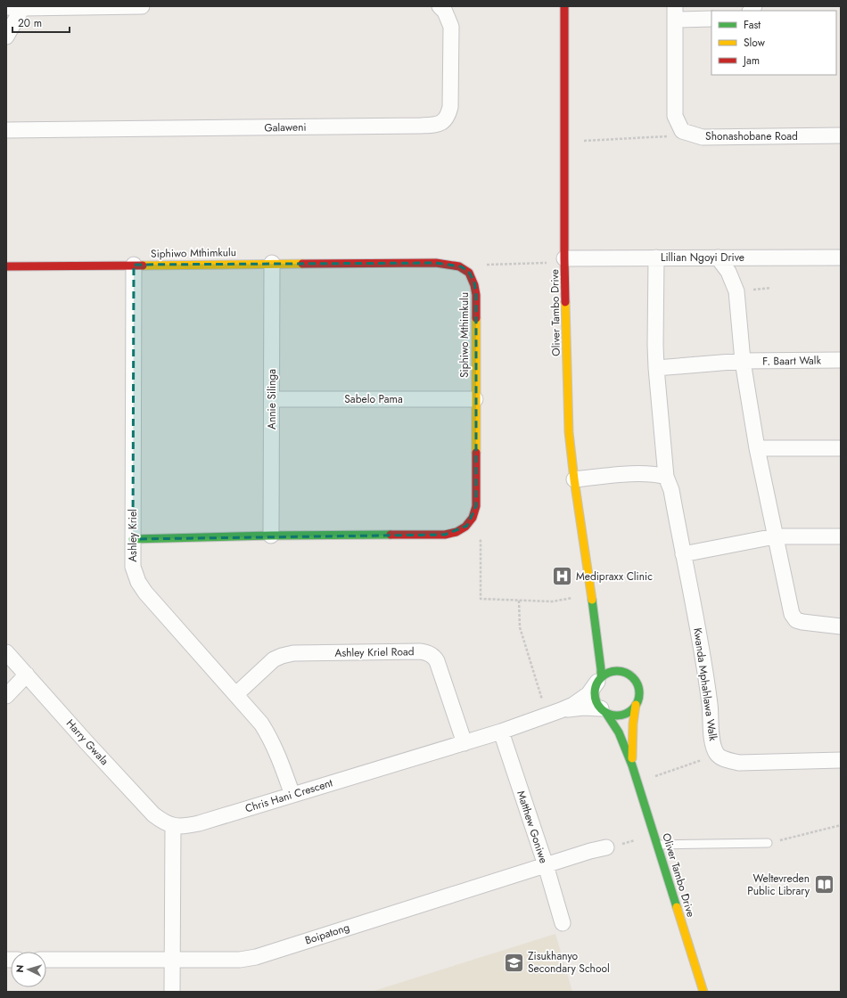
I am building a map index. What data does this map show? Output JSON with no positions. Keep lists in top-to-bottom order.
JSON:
{
  "streets": {
    "street": [
      "Galaweni",
      "Shonashobane Road",
      "Siphiwo Mthimkulu",
      "Lillian Ngoyi Drive",
      "Oliver Tambo Drive",
      "F. Baart Walk",
      "Annie Silinga",
      "Sabelo Pama",
      "Ashley Kriel",
      "Ashley Kriel Road",
      "Kwanda Mphahlawa Walk",
      "Harry Gwala",
      "Chris Hani Crescent",
      "Matthew Goniwe",
      "Boipatong"
    ]
  },
  "crossings": [
    ["Siphiwo Mthimkulu", "Annie Silinga"],
    ["Siphiwo Mthimkulu", "Sabelo Pama"],
    ["Siphiwo Mthimkulu", "Ashley Kriel"],
    ["Lillian Ngoyi Drive", "Oliver Tambo Drive"],
    ["Lillian Ngoyi Drive", "Kwanda Mphahlawa Walk"],
    ["Oliver Tambo Drive", "Chris Hani Crescent"],
    ["Annie Silinga", "Sabelo Pama"],
    ["Ashley Kriel", "Ashley Kriel Road"],
    ["Ashley Kriel", "Chris Hani Crescent"],
    ["Ashley Kriel Road", "Chris Hani Crescent"],
    ["Harry Gwala", "Chris Hani Crescent"],
    ["Chris Hani Crescent", "Matthew Goniwe"],
    ["Matthew Goniwe", "Boipatong"]
  ],
  "places": {
    "hospital": ["Medipraxx Clinic"],
    "library": ["Weltevreden Public Library"],
    "school or university": ["Zisukhanyo Secondary School"]
  },
  "legend": ["Fast", "Slow", "Jam"],
  "scale_bar": "20 m",
  "north": "left"
}
